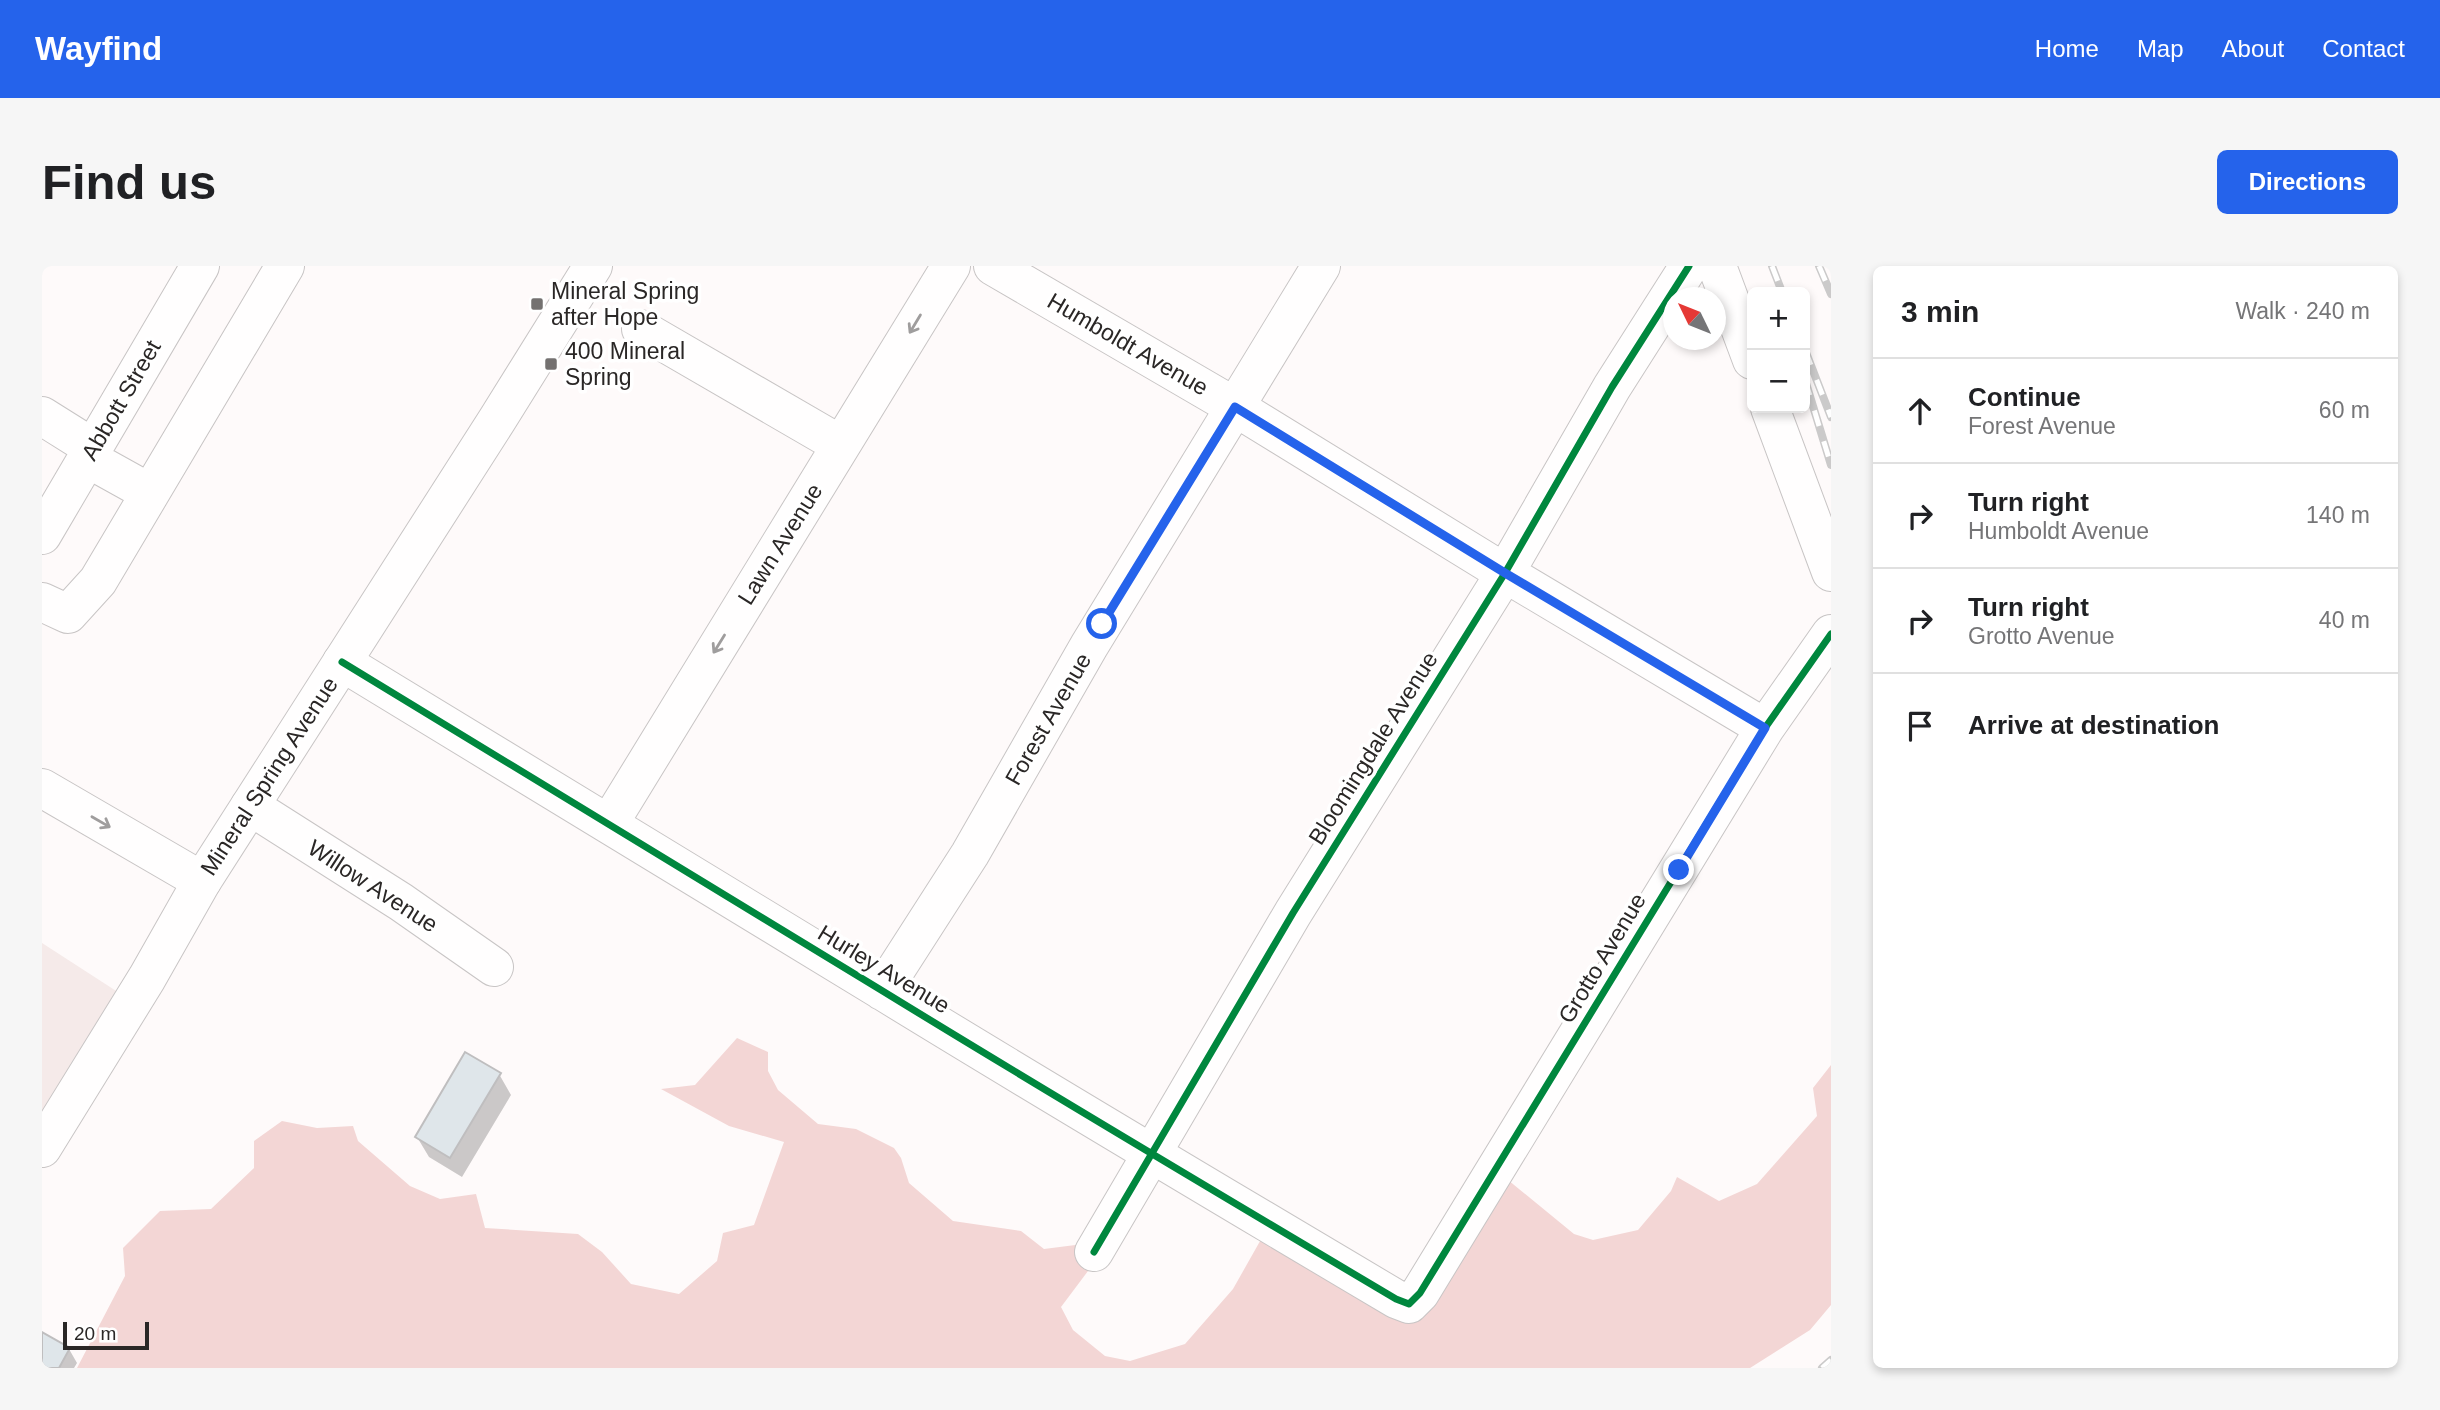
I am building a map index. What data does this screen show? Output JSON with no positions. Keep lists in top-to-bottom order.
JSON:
{
  "streets": {
    "street": [
      "Humboldt Avenue",
      "Abbott Street",
      "Lawn Avenue",
      "Forest Avenue",
      "Bloomingdale Avenue",
      "Mineral Spring Avenue",
      "Willow Avenue",
      "Grotto Avenue",
      "Hurley Avenue"
    ]
  },
  "crossings": [
    ["Humboldt Avenue", "Forest Avenue"],
    ["Humboldt Avenue", "Bloomingdale Avenue"],
    ["Humboldt Avenue", "Grotto Avenue"],
    ["Lawn Avenue", "Hurley Avenue"],
    ["Forest Avenue", "Hurley Avenue"],
    ["Bloomingdale Avenue", "Hurley Avenue"],
    ["Mineral Spring Avenue", "Willow Avenue"],
    ["Mineral Spring Avenue", "Hurley Avenue"],
    ["Grotto Avenue", "Hurley Avenue"]
  ],
  "one_way": ["Lawn Avenue"],
  "places": {
    "transit": ["Mineral Spring after Hope", "400 Mineral Spring"]
  },
  "scale_bar": "20 m",
  "north": "top left",
  "page": {
    "header": "Wayfind",
    "nav": [
      "Home",
      "Map",
      "About",
      "Contact"
    ],
    "buttons": "Directions",
    "title": "Find us",
    "heading": ["3 min", "Walk · 240 m"],
    "map_buttons": ["+", "−"],
    "list": [
      ["Continue", "Forest Avenue", "60 m"],
      ["Turn right", "Humboldt Avenue", "140 m"],
      ["Turn right", "Grotto Avenue", "40 m"],
      "Arrive at destination"
    ],
    "scale": "20 m"
  }
}
